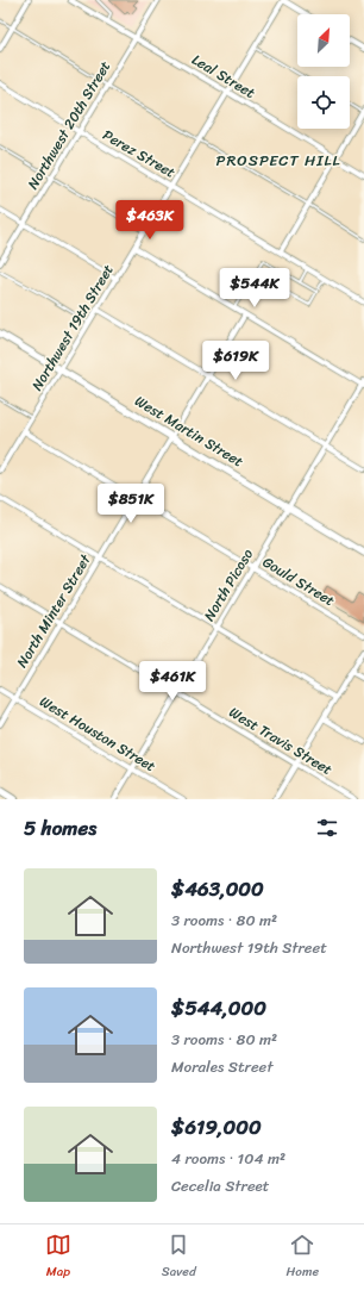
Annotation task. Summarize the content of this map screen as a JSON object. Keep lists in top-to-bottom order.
{
  "streets": {
    "main road": ["West Martin Street"],
    "street": [
      "Leal Street",
      "Northwest 20th Street",
      "Perez Street",
      "Northwest 19th Street",
      "Gould Street",
      "North Picoso",
      "North Minter Street",
      "West Houston Street",
      "West Travis Street"
    ]
  },
  "crossings": [
    ["Leal Street", "Northwest 20th Street"],
    ["Leal Street", "Northwest 19th Street"],
    ["Northwest 20th Street", "Perez Street"],
    ["Perez Street", "Northwest 19th Street"],
    ["Northwest 19th Street", "West Martin Street"],
    ["Northwest 19th Street", "Gould Street"],
    ["West Martin Street", "North Picoso"],
    ["West Martin Street", "North Minter Street"],
    ["Gould Street", "North Picoso"],
    ["Gould Street", "North Minter Street"],
    ["North Picoso", "West Houston Street"],
    ["North Picoso", "West Travis Street"],
    ["North Minter Street", "West Houston Street"],
    ["North Minter Street", "West Travis Street"]
  ],
  "districts": ["PROSPECT HILL"],
  "north": "top right",
  "page": {
    "price": [
      "$463K",
      "$544K",
      "$619K",
      "$851K",
      "$461K"
    ],
    "heading": "5 homes",
    "list": [
      {
        "name": "$463,000",
        "note": "3 rooms · 80 m² · Northwest 19th Street"
      },
      {
        "name": "$544,000",
        "note": "3 rooms · 80 m² · Morales Street"
      },
      {
        "name": "$619,000",
        "note": "4 rooms · 104 m² · Cecelia Street"
      }
    ],
    "tabs": ["Map", "Saved", "Home"]
  }
}
